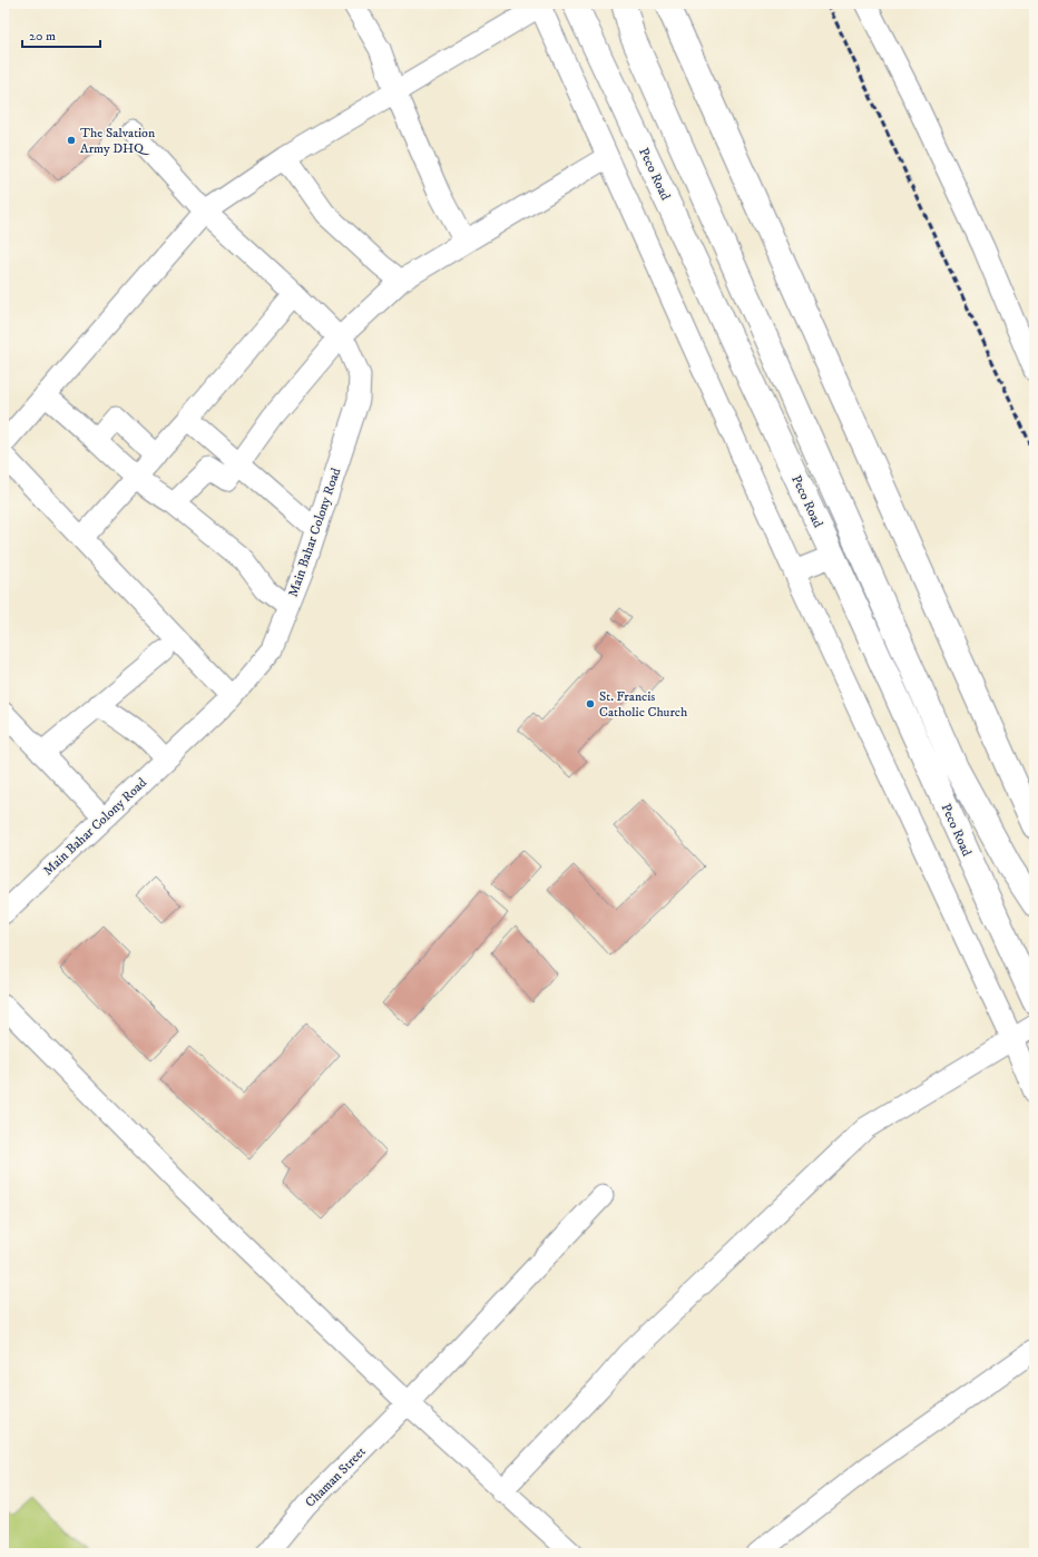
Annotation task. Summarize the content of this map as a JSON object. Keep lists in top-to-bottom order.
{
  "streets": {
    "main road": ["Peco Road"],
    "street": ["Main Bahar Colony Road", "Chaman Street"]
  },
  "places": ["The Salvation Army DHQ", "St. Francis Catholic Church"],
  "scale_bar": "20 m"
}
